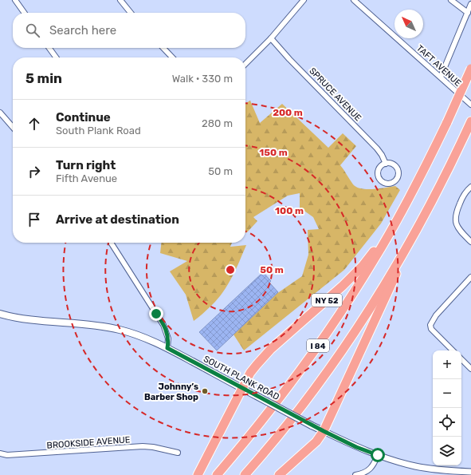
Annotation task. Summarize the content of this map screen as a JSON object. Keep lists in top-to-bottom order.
{
  "streets": {
    "highway": ["NY 52", "I 84"],
    "main road": ["SOUTH PLANK ROAD"],
    "street": ["TAFT AVENUE", "SPRUCE AVENUE", "BROOKSIDE AVENUE"]
  },
  "crossings": [
    ["NY 52", "I 84"],
    ["NY 52", "SOUTH PLANK ROAD"]
  ],
  "places": ["Johnny’s Barber Shop"],
  "north": "top left",
  "page": {
    "search": "Search here",
    "heading": ["5 min", "Walk · 330 m"],
    "list": [
      ["Continue", "South Plank Road", "280 m"],
      ["Turn right", "Fifth Avenue", "50 m"],
      "Arrive at destination"
    ],
    "map_buttons": ["+", "−"]
  },
  "rings": [
    "200 m",
    "150 m",
    "100 m",
    "50 m"
  ]
}
